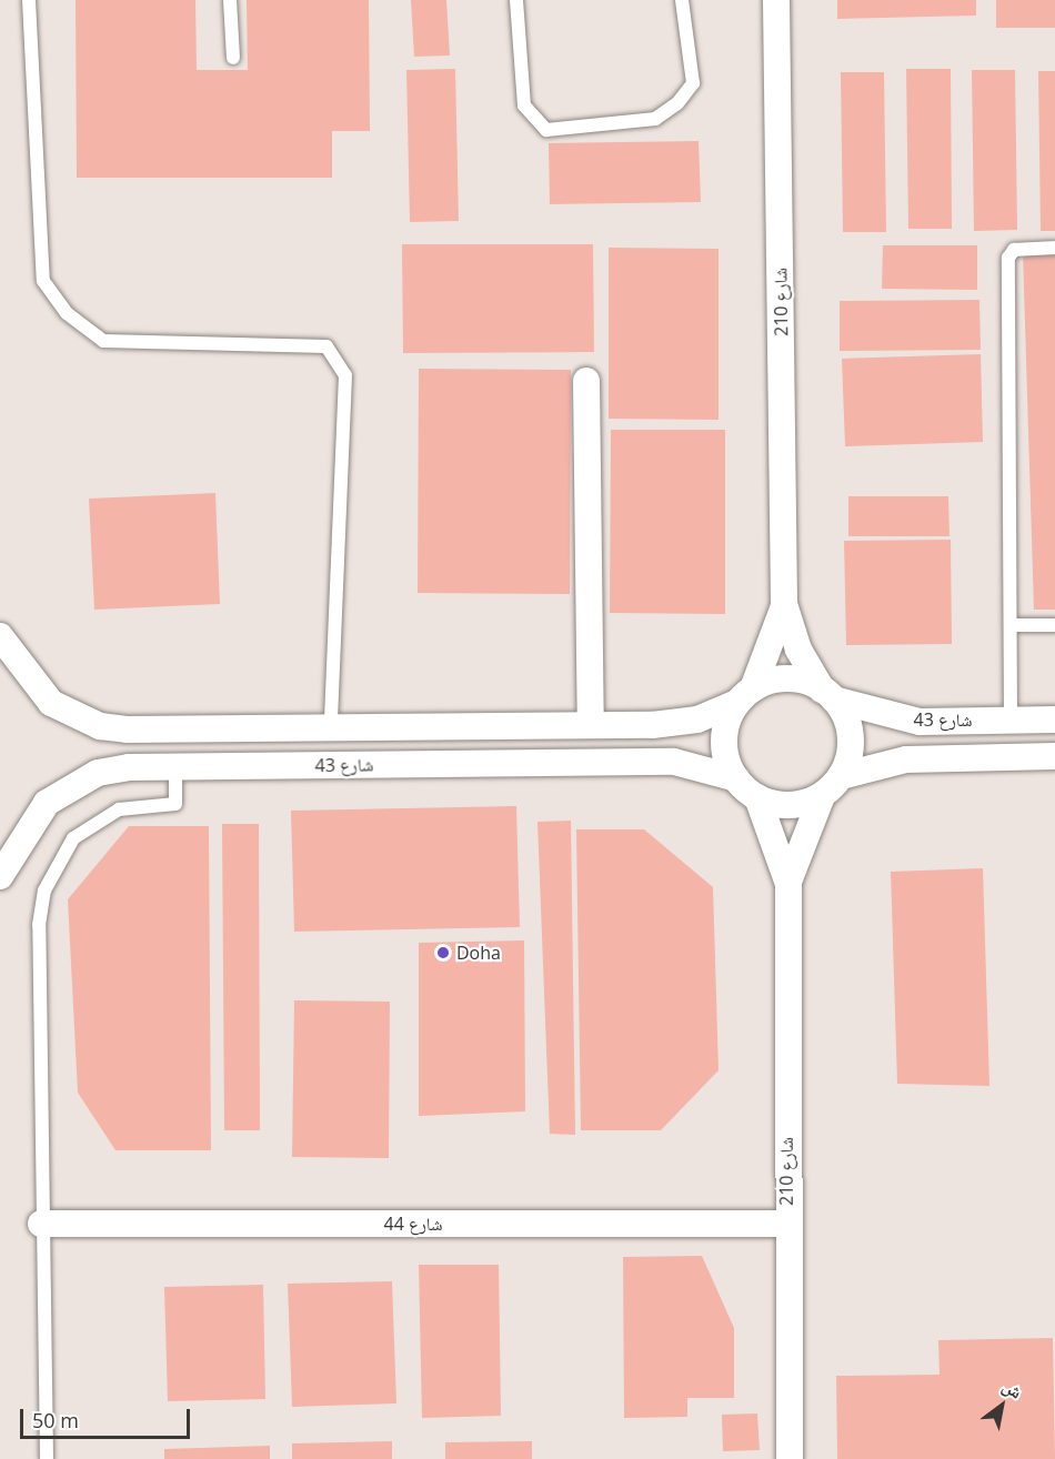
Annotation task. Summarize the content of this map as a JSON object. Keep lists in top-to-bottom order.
{
  "streets": {
    "street": ["شارع 210", "شارع 43", "شارع 44"]
  },
  "crossings": [
    ["شارع 210", "شارع 43"],
    ["شارع 210", "شارع 44"]
  ],
  "places": ["Doha"],
  "scale_bar": "50 m",
  "north": "top right"
}
